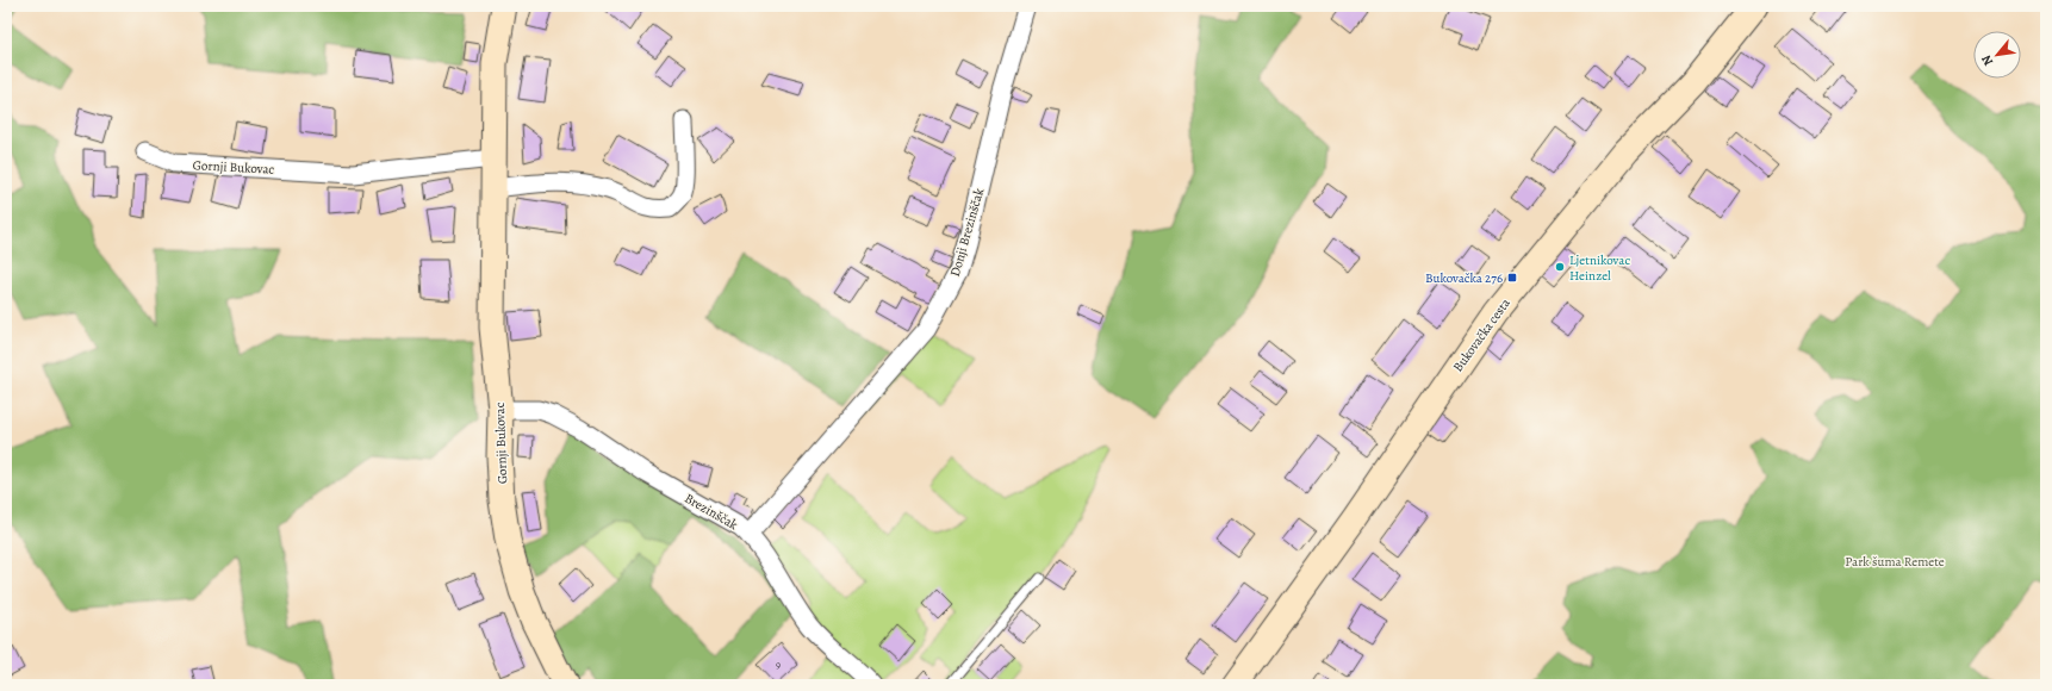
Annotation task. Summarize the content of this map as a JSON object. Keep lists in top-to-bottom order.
{
  "streets": {
    "main road": ["Gornji Bukovac", "Bukovačka cesta"],
    "street": ["Donji Brezinščak", "Brezinščak"]
  },
  "crossings": [
    ["Gornji Bukovac", "Brezinščak"],
    ["Donji Brezinščak", "Brezinščak"]
  ],
  "parks": ["Park šuma Remete"],
  "places": {
    "other": ["Ljetnikovac Heinzel"],
    "transit": ["Bukovačka 276"]
  },
  "house_numbers": ["9"],
  "north": "bottom left"
}
